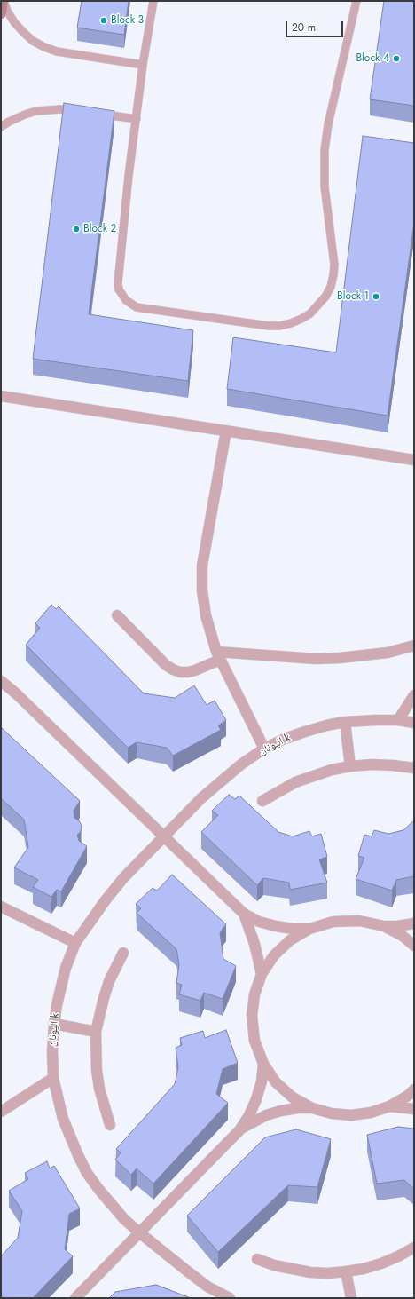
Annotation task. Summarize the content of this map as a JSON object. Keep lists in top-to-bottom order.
{
  "streets": {
    "street": ["اليونان k"]
  },
  "places": [
    "Block 3",
    "Block 4",
    "Block 2",
    "Block 1"
  ],
  "scale_bar": "20 m"
}
